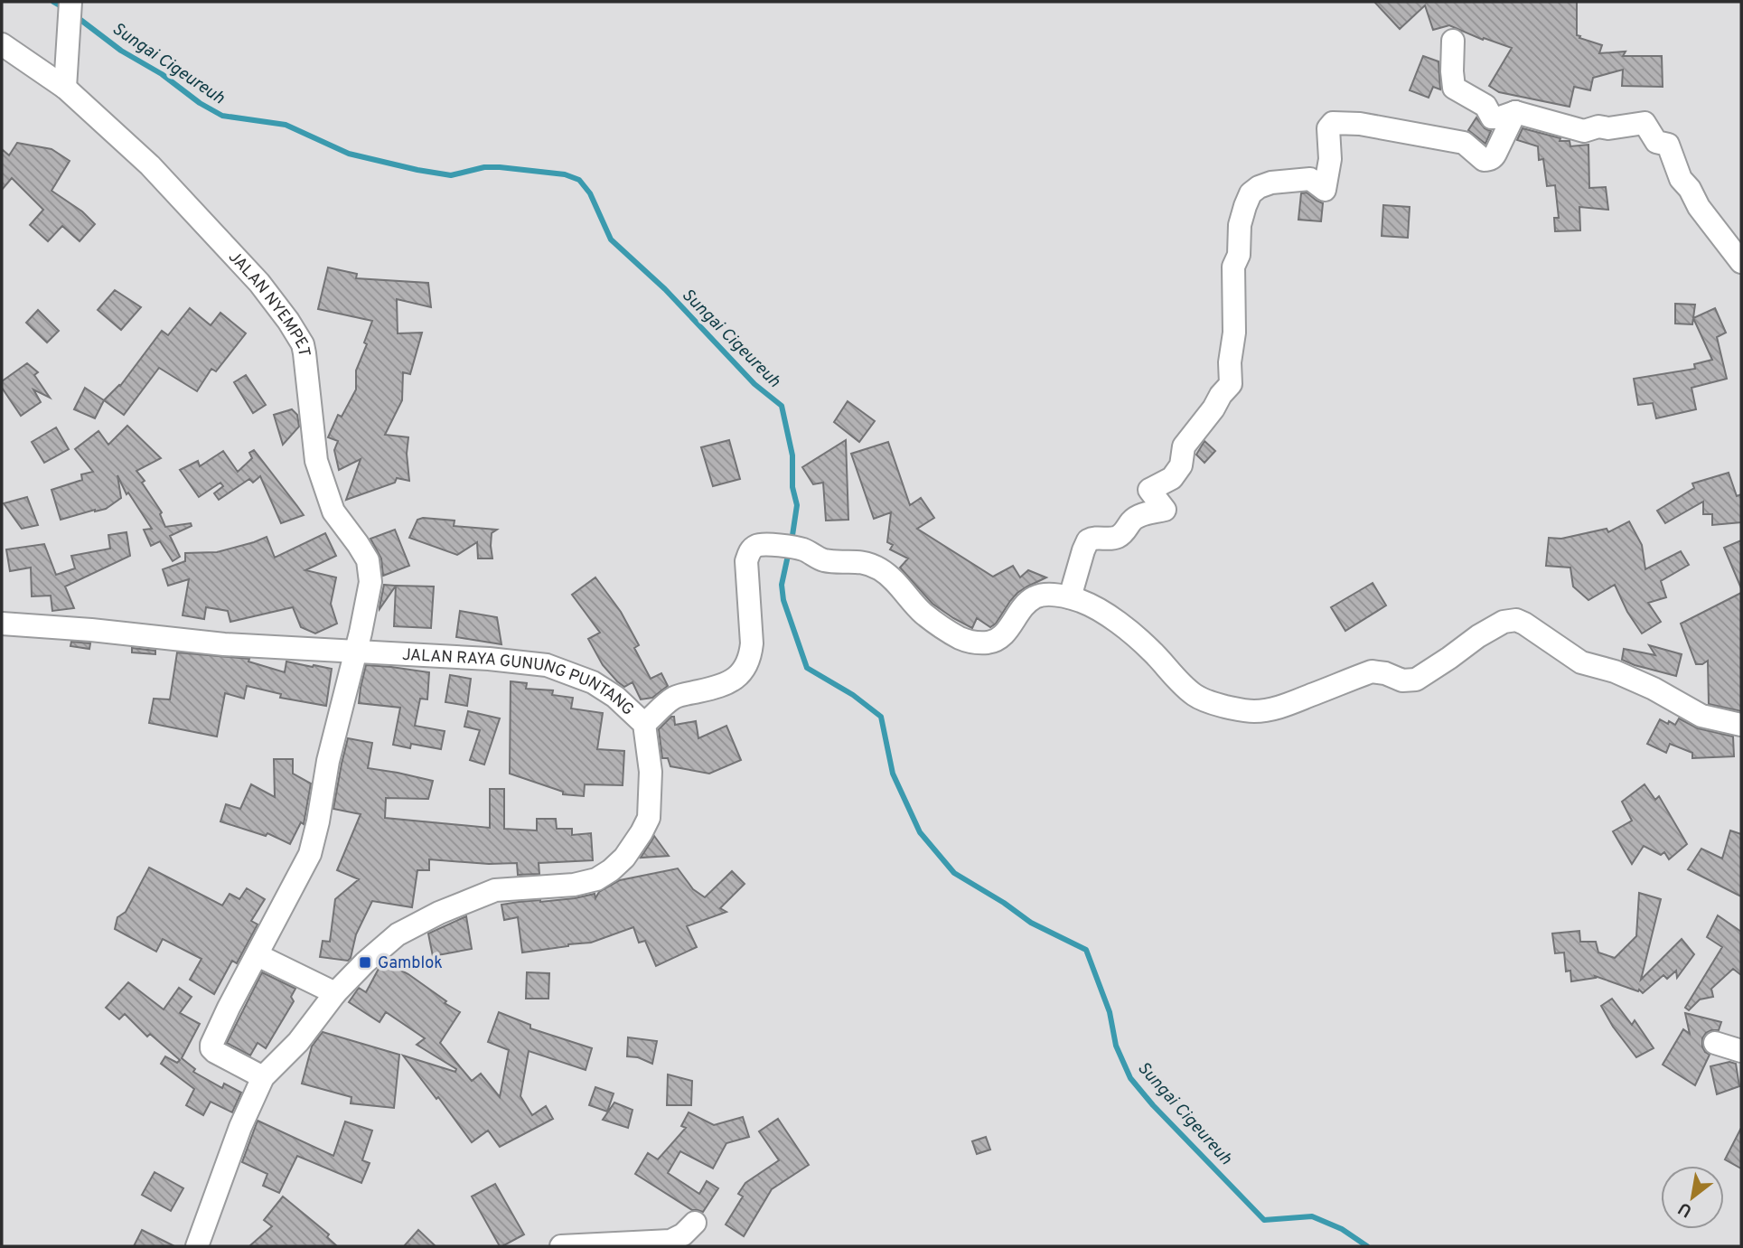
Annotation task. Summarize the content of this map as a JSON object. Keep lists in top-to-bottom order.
{
  "streets": {
    "street": ["JALAN NYEMPET", "JALAN RAYA GUNUNG PUNTANG"]
  },
  "crossings": [
    ["JALAN NYEMPET", "JALAN RAYA GUNUNG PUNTANG"]
  ],
  "water": ["Sungai Cigeureuh"],
  "places": {
    "transit": ["Gamblok"]
  },
  "north": "bottom left"
}
